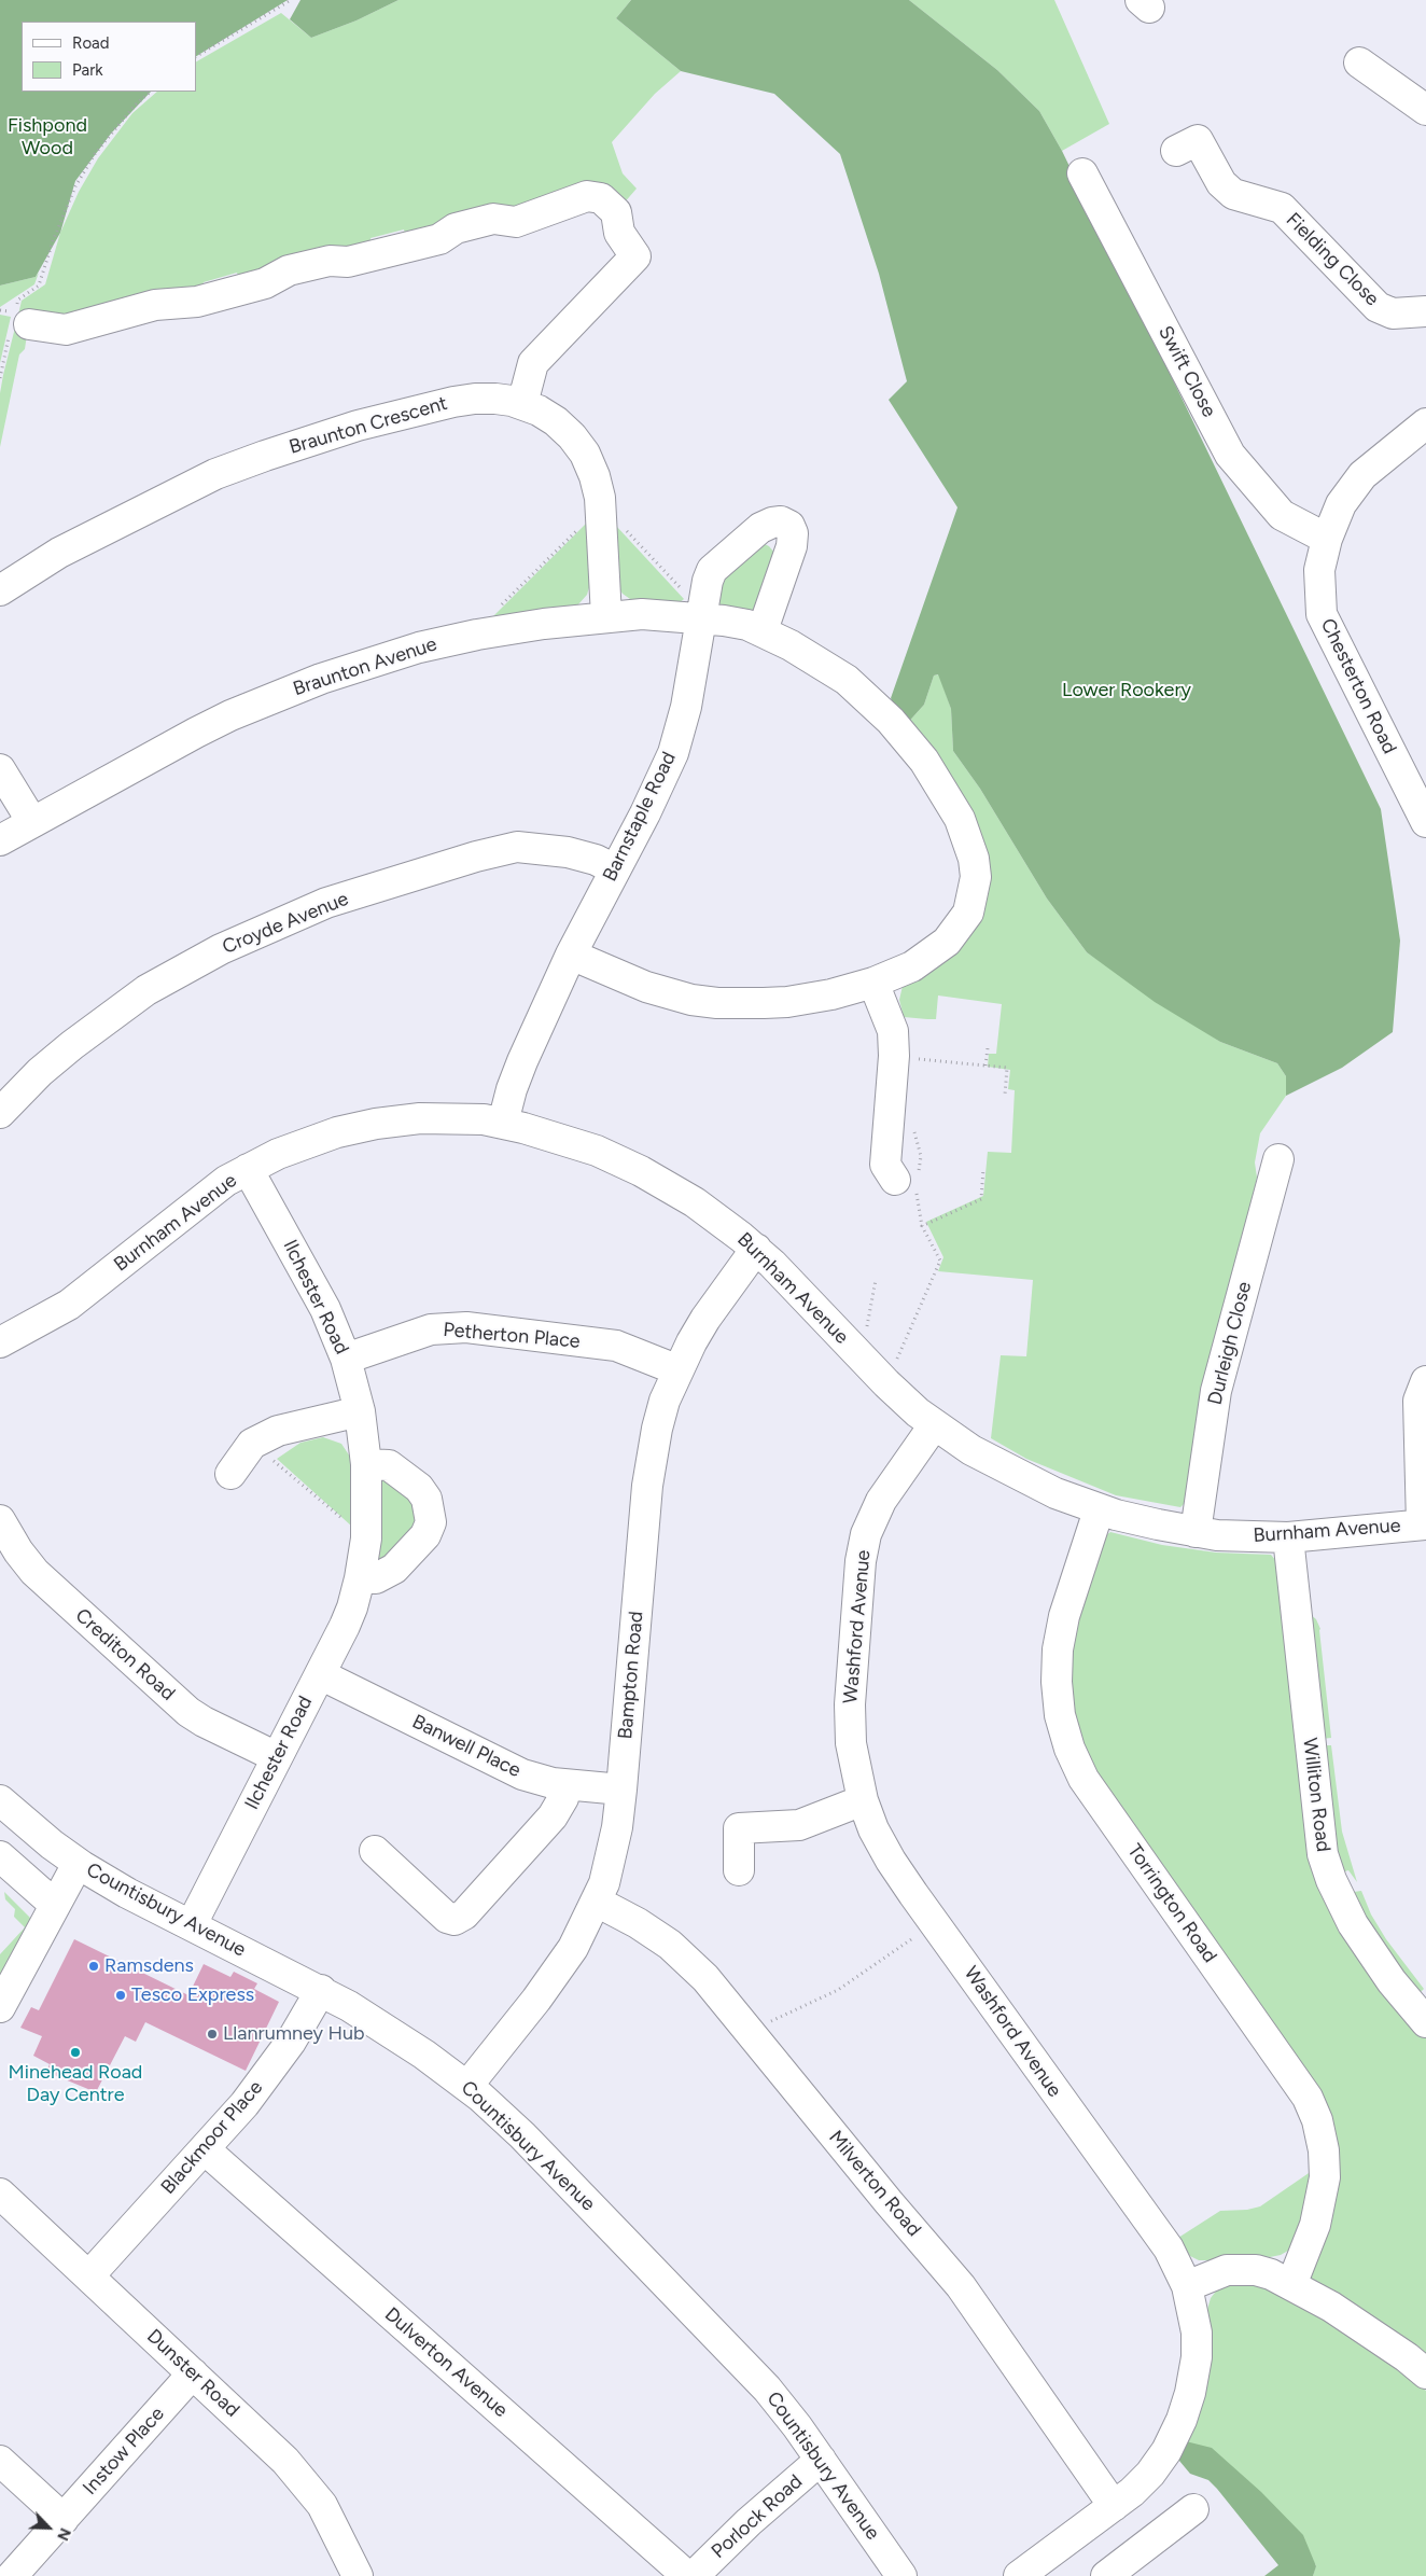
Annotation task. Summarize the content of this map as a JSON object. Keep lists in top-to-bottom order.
{
  "streets": {
    "street": [
      "Fielding Close",
      "Swift Close",
      "Braunton Crescent",
      "Braunton Avenue",
      "Chesterton Road",
      "Barnstaple Road",
      "Croyde Avenue",
      "Burnham Avenue",
      "Ilchester Road",
      "Petherton Place",
      "Durleigh Close",
      "Washford Avenue",
      "Crediton Road",
      "Bampton Road",
      "Banwell Place",
      "Williton Road",
      "Torrington Road",
      "Countisbury Avenue",
      "Blackmoor Place",
      "Milverton Road",
      "Dulverton Avenue",
      "Dunster Road",
      "Instow Place",
      "Porlock Road"
    ]
  },
  "crossings": [
    ["Swift Close", "Chesterton Road"],
    ["Braunton Crescent", "Braunton Avenue"],
    ["Braunton Avenue", "Barnstaple Road"],
    ["Barnstaple Road", "Croyde Avenue"],
    ["Barnstaple Road", "Burnham Avenue"],
    ["Burnham Avenue", "Ilchester Road"],
    ["Burnham Avenue", "Durleigh Close"],
    ["Burnham Avenue", "Washford Avenue"],
    ["Burnham Avenue", "Bampton Road"],
    ["Burnham Avenue", "Williton Road"],
    ["Burnham Avenue", "Torrington Road"],
    ["Ilchester Road", "Petherton Place"],
    ["Ilchester Road", "Crediton Road"],
    ["Ilchester Road", "Banwell Place"],
    ["Ilchester Road", "Countisbury Avenue"],
    ["Petherton Place", "Bampton Road"],
    ["Washford Avenue", "Milverton Road"],
    ["Bampton Road", "Banwell Place"],
    ["Bampton Road", "Countisbury Avenue"],
    ["Bampton Road", "Milverton Road"],
    ["Countisbury Avenue", "Blackmoor Place"],
    ["Countisbury Avenue", "Porlock Road"],
    ["Blackmoor Place", "Dulverton Avenue"],
    ["Blackmoor Place", "Dunster Road"],
    ["Dunster Road", "Instow Place"]
  ],
  "parks": ["Fishpond Wood", "Lower Rookery"],
  "places": [
    "Ramsdens",
    "Tesco Express",
    "Llanrumney Hub",
    "Minehead Road Day Centre"
  ],
  "legend": ["Road", "Park"],
  "north": "bottom right"
}
